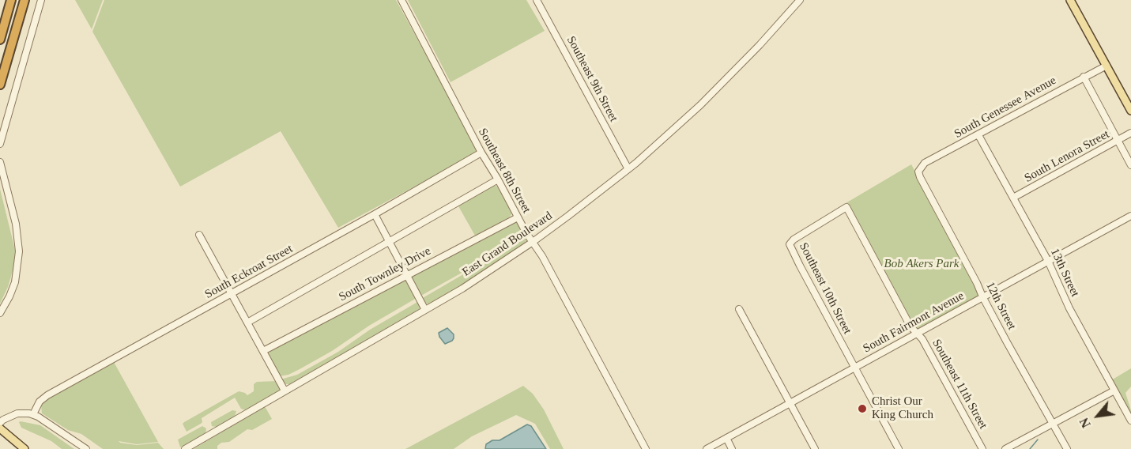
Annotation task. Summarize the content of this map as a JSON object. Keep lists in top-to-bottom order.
{
  "streets": {
    "street": [
      "Southeast 9th Street",
      "South Genessee Avenue",
      "South Lenora Street",
      "Southeast 8th Street",
      "East Grand Boulevard",
      "South Eckroat Street",
      "13th Street",
      "South Townley Drive",
      "Southeast 10th Street",
      "12th Street",
      "South Fairmont Avenue",
      "Southeast 11th Street"
    ]
  },
  "crossings": [
    ["Southeast 9th Street", "East Grand Boulevard"],
    ["South Genessee Avenue", "13th Street"],
    ["South Genessee Avenue", "12th Street"],
    ["South Lenora Street", "13th Street"],
    ["Southeast 8th Street", "East Grand Boulevard"],
    ["Southeast 8th Street", "South Eckroat Street"],
    ["Southeast 8th Street", "South Townley Drive"],
    ["13th Street", "South Fairmont Avenue"],
    ["Southeast 10th Street", "South Fairmont Avenue"],
    ["Southeast 10th Street", "Southeast 11th Street"],
    ["12th Street", "South Fairmont Avenue"],
    ["South Fairmont Avenue", "Southeast 11th Street"]
  ],
  "parks": ["Bob Akers Park"],
  "places": ["Christ Our King Church"],
  "north": "bottom left"
}
